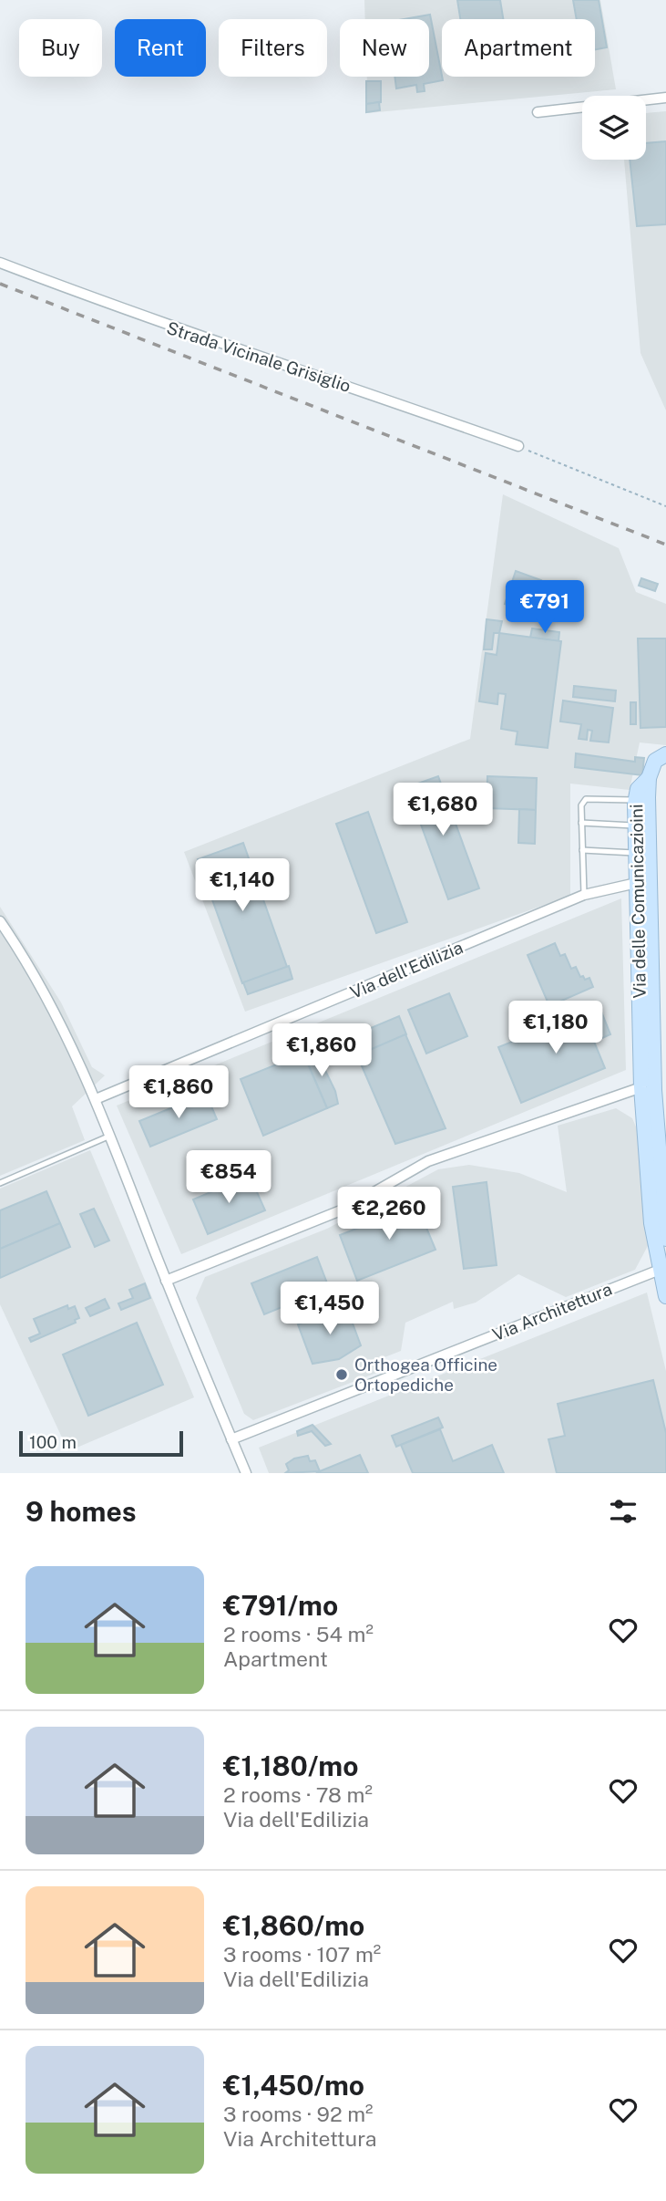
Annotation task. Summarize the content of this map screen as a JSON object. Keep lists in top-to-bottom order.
{
  "streets": {
    "street": [
      "Strada Vicinale Grisiglio",
      "Via delle Comunicazioini",
      "Via dell'Edilizia",
      "Via Architettura"
    ]
  },
  "crossings": [
    ["Via delle Comunicazioini", "Via dell'Edilizia"],
    ["Via delle Comunicazioini", "Via Architettura"]
  ],
  "places": ["Orthogea Officine Ortopediche"],
  "scale_bar": "100 m",
  "page": {
    "chip": [
      "Buy",
      "Rent",
      "Filters",
      "New",
      "Apartment"
    ],
    "price": [
      "€791",
      "€1,680",
      "€1,140",
      "€1,180",
      "€1,860",
      "€1,860",
      "€854",
      "€2,260",
      "€1,450"
    ],
    "scale": "100 m",
    "heading": "9 homes",
    "list": [
      {
        "name": "€791/mo",
        "note": "2 rooms · 54 m² · Apartment"
      },
      {
        "name": "€1,180/mo",
        "note": "2 rooms · 78 m² · Via dell'Edilizia"
      },
      {
        "name": "€1,860/mo",
        "note": "3 rooms · 107 m² · Via dell'Edilizia"
      },
      {
        "name": "€1,450/mo",
        "note": "3 rooms · 92 m² · Via Architettura"
      }
    ]
  }
}
